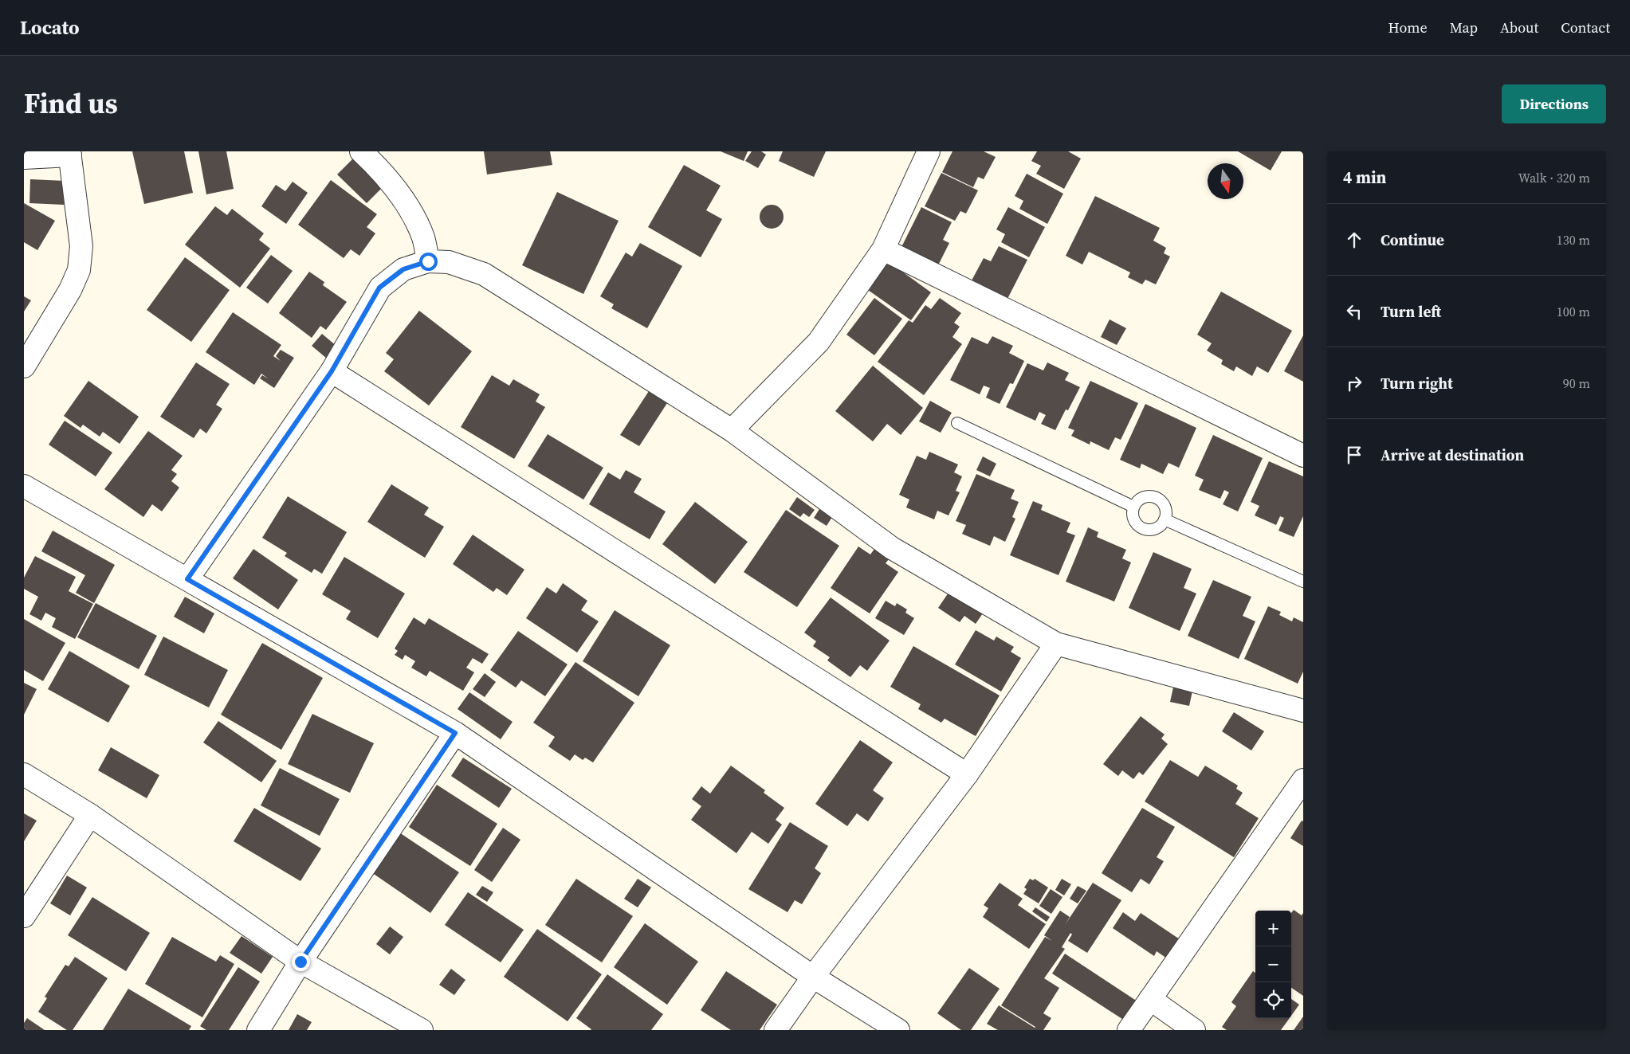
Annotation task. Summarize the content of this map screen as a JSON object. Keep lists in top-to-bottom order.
{
  "north": "bottom",
  "page": {
    "header": "Locato",
    "nav": [
      "Home",
      "Map",
      "About",
      "Contact"
    ],
    "title": "Find us",
    "buttons": "Directions",
    "heading": ["4 min", "Walk · 320 m"],
    "list": [
      ["Continue", "130 m"],
      ["Turn left", "100 m"],
      ["Turn right", "90 m"],
      "Arrive at destination"
    ],
    "map_buttons": ["+", "−"]
  }
}
